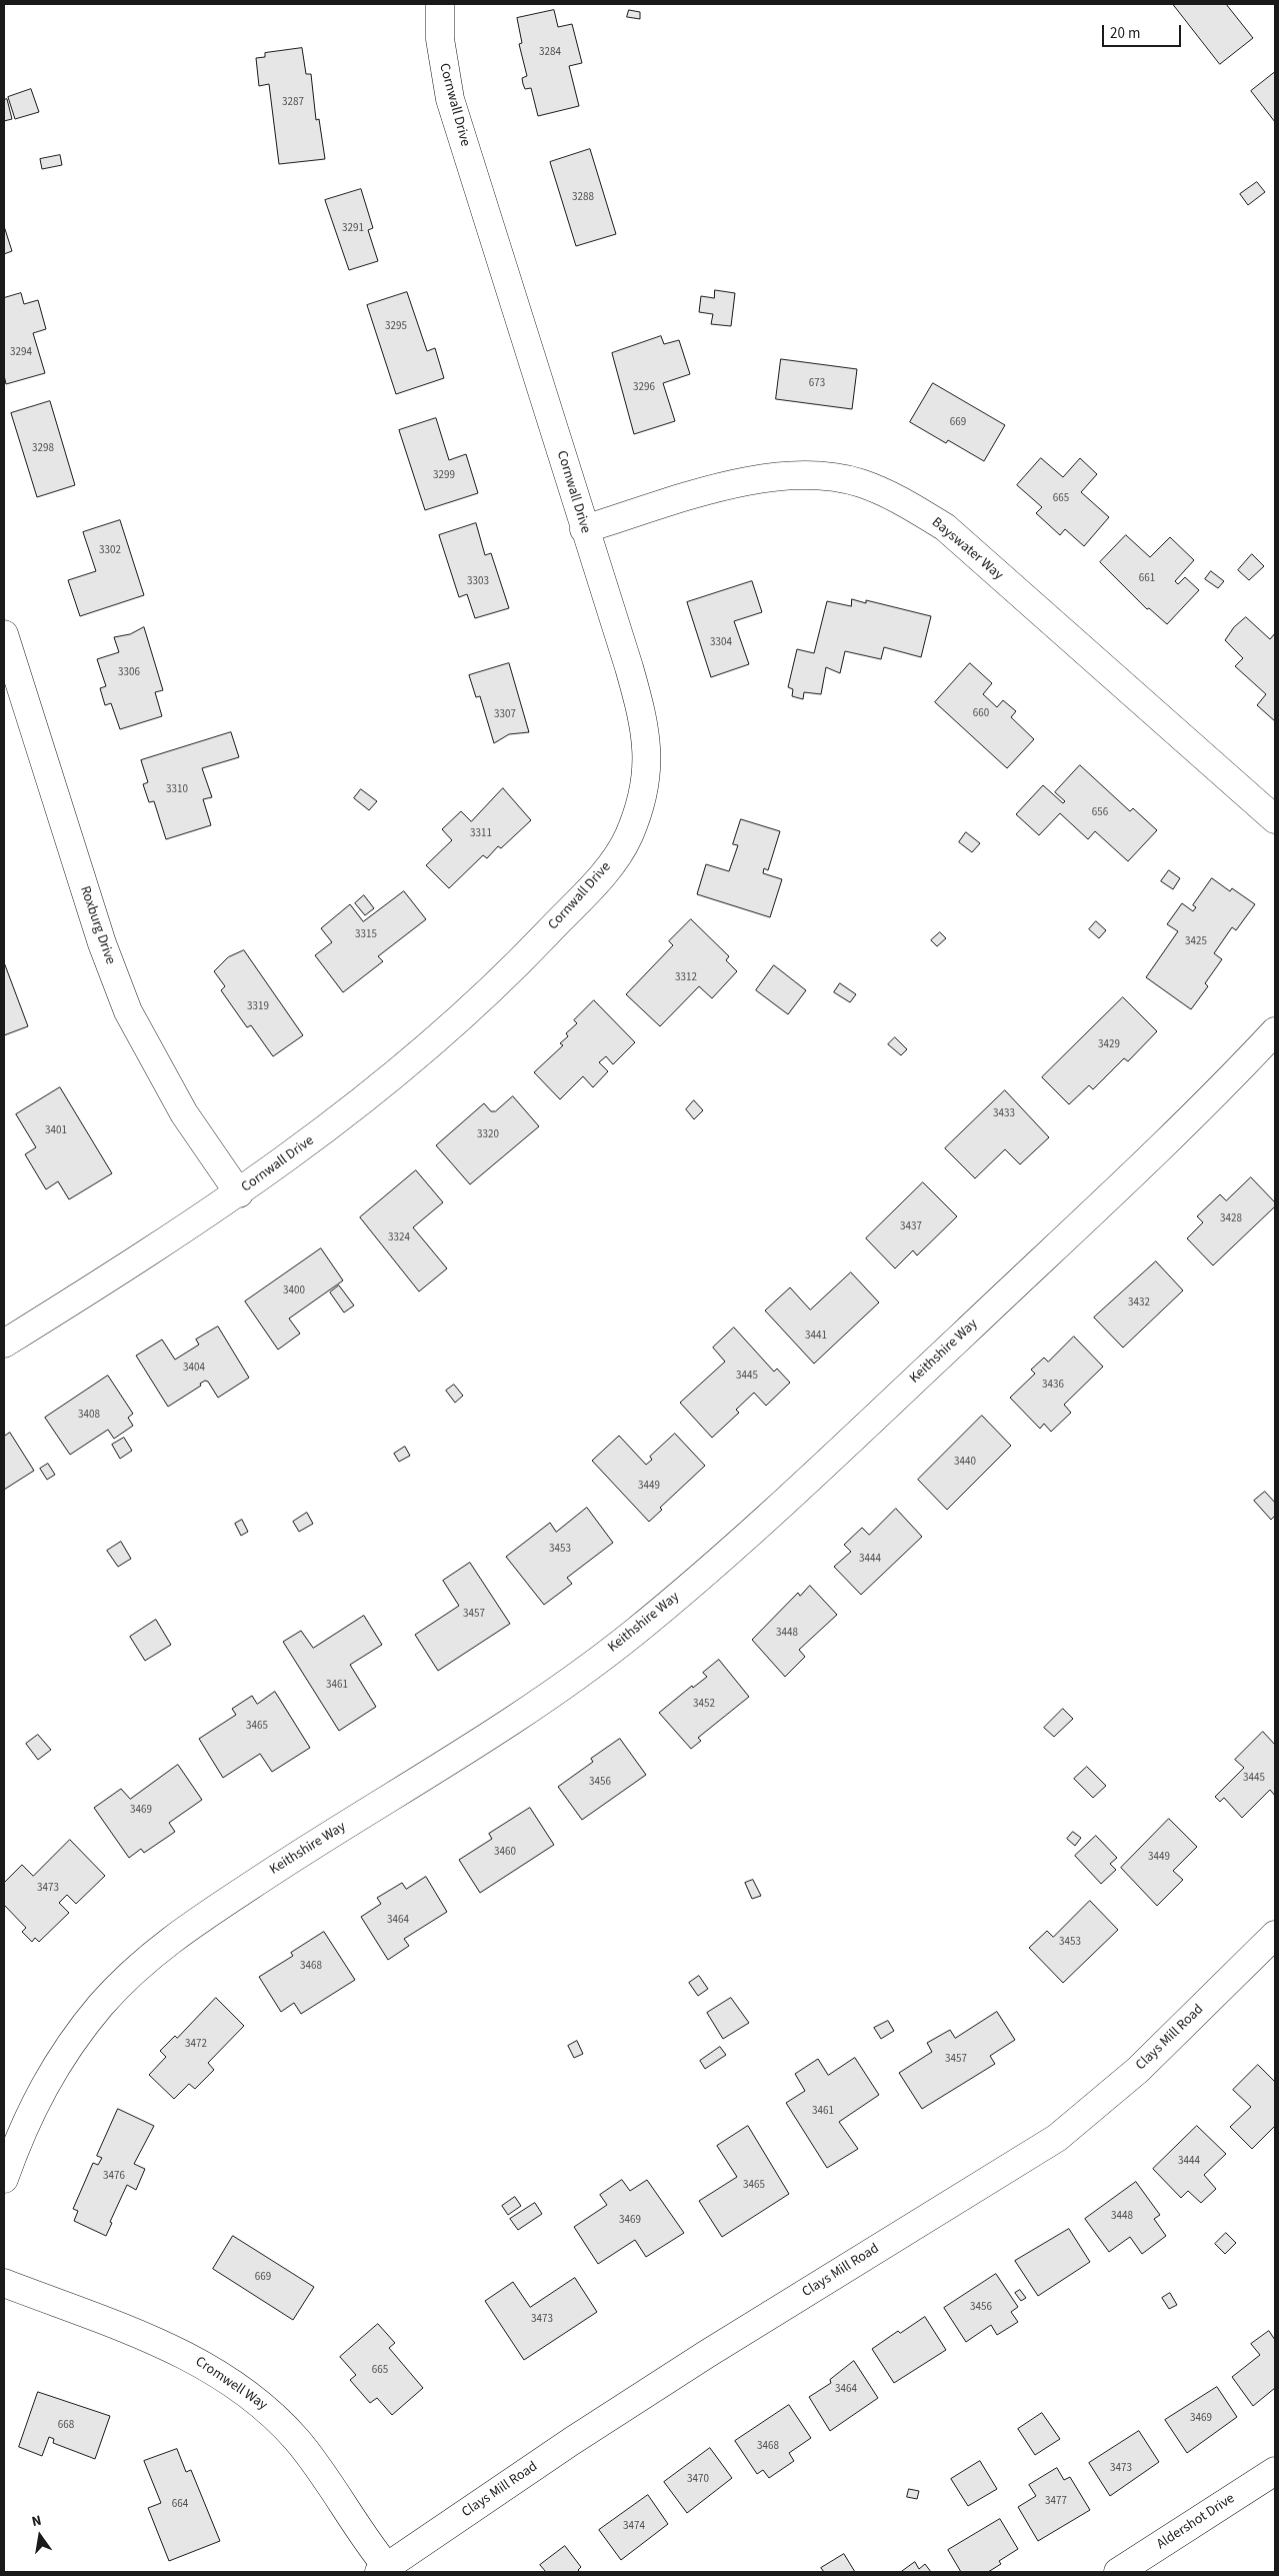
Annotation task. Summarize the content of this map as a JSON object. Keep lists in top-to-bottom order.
{
  "streets": {
    "street": [
      "Cornwall Drive",
      "Bayswater Way",
      "Roxburg Drive",
      "Keithshire Way",
      "Clays Mill Road",
      "Cromwell Way",
      "Aldershot Drive"
    ]
  },
  "crossings": [
    ["Cornwall Drive", "Bayswater Way"],
    ["Cornwall Drive", "Roxburg Drive"],
    ["Clays Mill Road", "Cromwell Way"]
  ],
  "house_numbers": [
    "3284",
    "3287",
    "3288",
    "3291",
    "3295",
    "3294",
    "673",
    "3296",
    "669",
    "3298",
    "3299",
    "665",
    "3302",
    "661",
    "3303",
    "3304",
    "3306",
    "660",
    "3307",
    "3310",
    "656",
    "3311",
    "3315",
    "3425",
    "3312",
    "3319",
    "3429",
    "3433",
    "3401",
    "3320",
    "3428",
    "3437",
    "3324",
    "3400",
    "3432",
    "3441",
    "3404",
    "3445",
    "3436",
    "3408",
    "3440",
    "3449",
    "3453",
    "3444",
    "3457",
    "3448",
    "3461",
    "3452",
    "3465",
    "3445",
    "3456",
    "3469",
    "3460",
    "3449",
    "3473",
    "3464",
    "3453",
    "3468",
    "3472",
    "3457",
    "3461",
    "3444",
    "3476",
    "3465",
    "3448",
    "3469",
    "669",
    "3456",
    "3473",
    "665",
    "3464",
    "3469",
    "668",
    "3468",
    "3473",
    "3470",
    "3477",
    "664",
    "3474"
  ],
  "scale_bar": "20 m",
  "north": "top"
}
